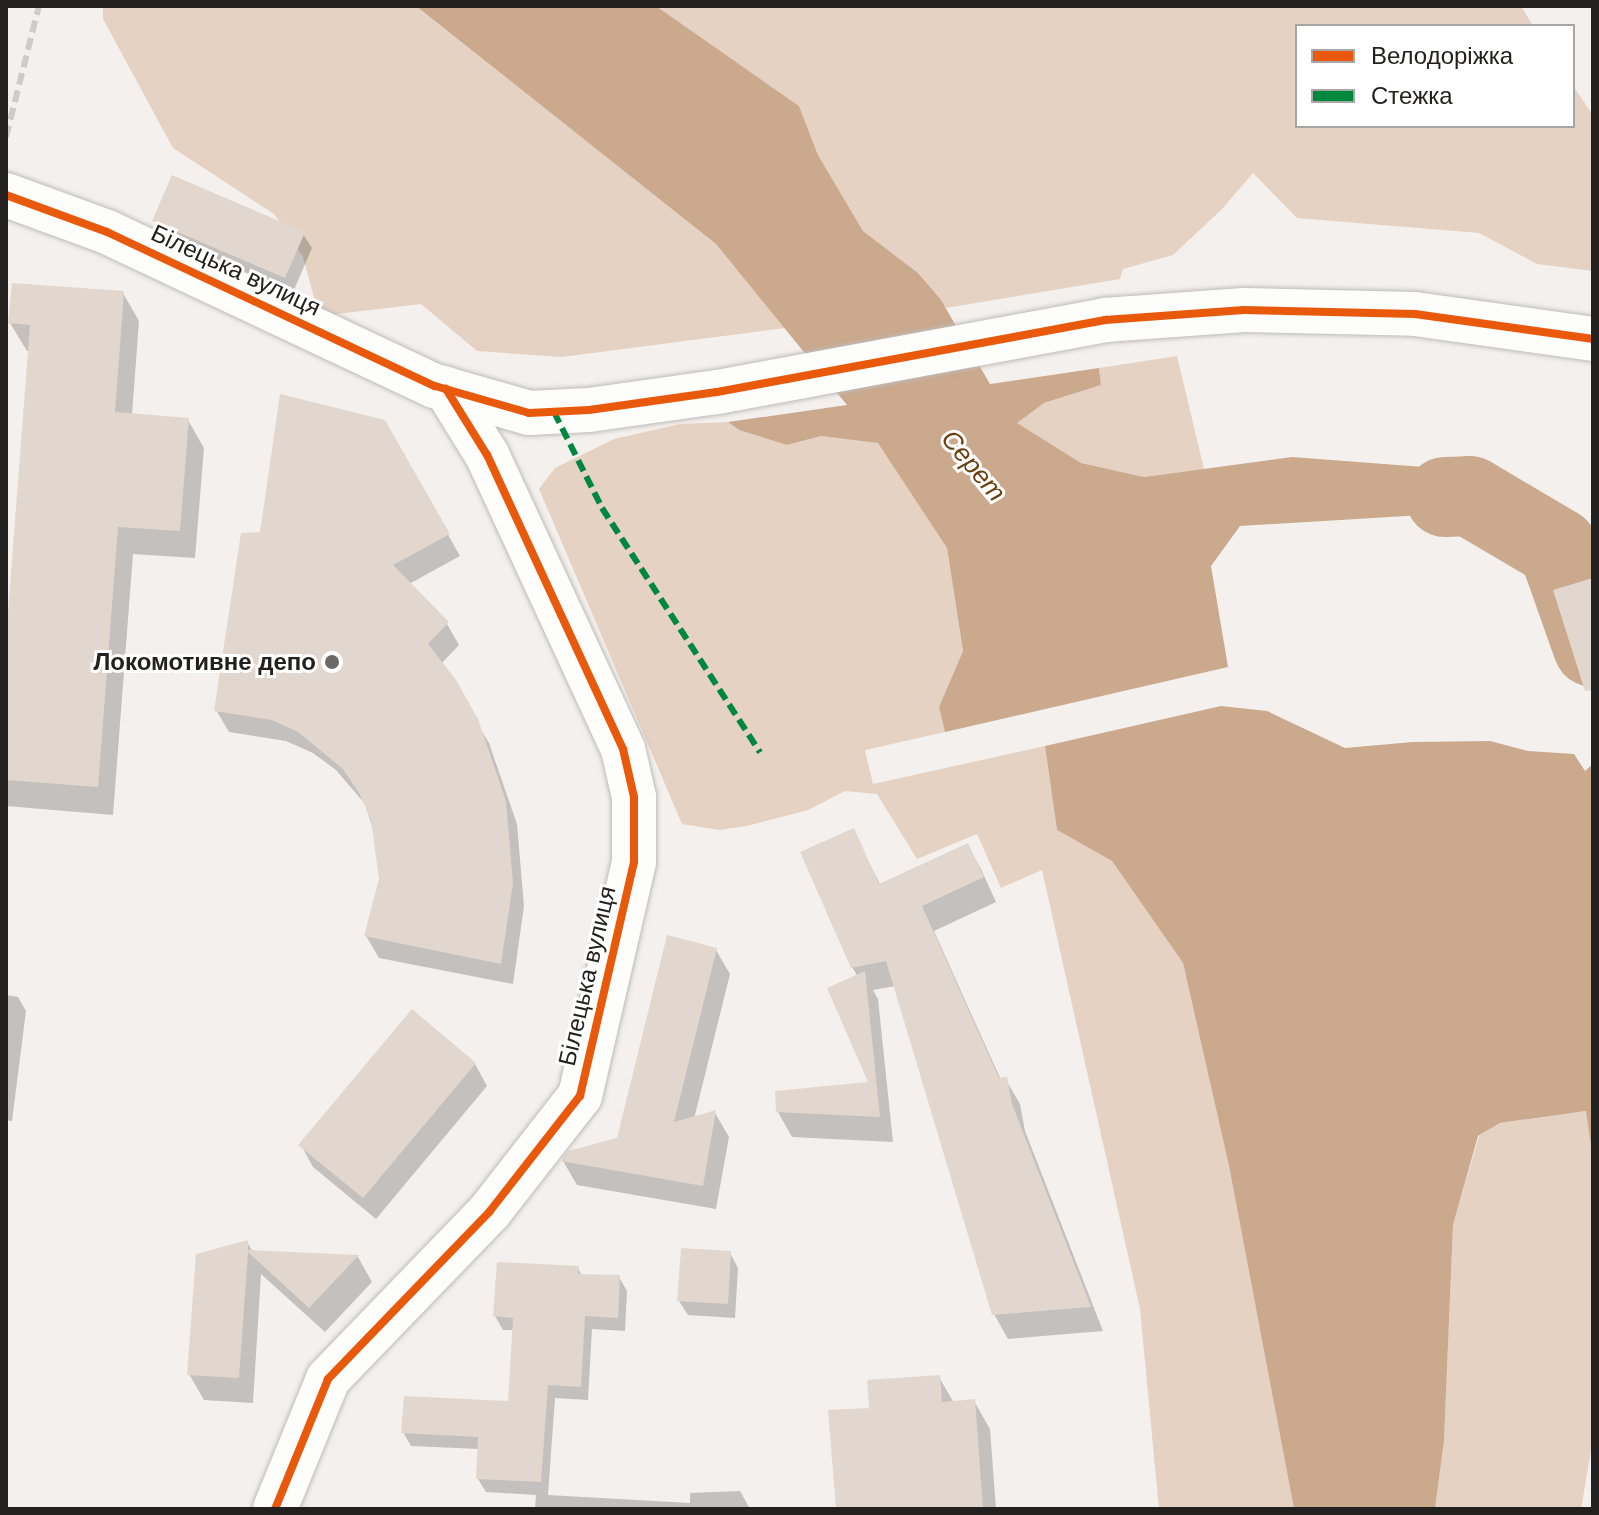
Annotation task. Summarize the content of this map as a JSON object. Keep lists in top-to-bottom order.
{
  "streets": {
    "street": ["Білецька вулиця"]
  },
  "water": ["Серет"],
  "places": ["Локомотивне депо"],
  "legend": ["Велодоріжка", "Стежка"]
}
